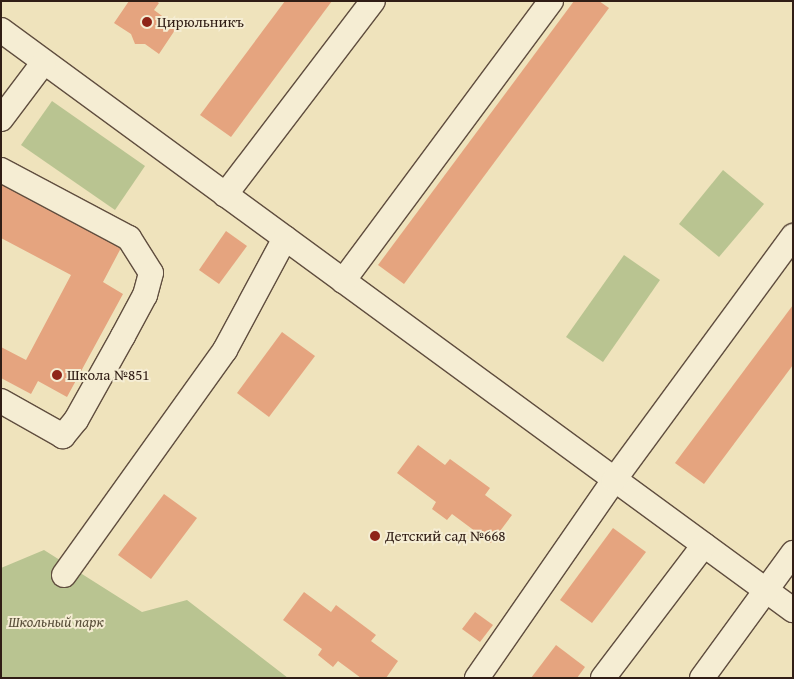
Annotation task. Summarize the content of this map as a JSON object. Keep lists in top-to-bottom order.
{
  "parks": ["Школьный парк"],
  "places": ["Цирюльникъ", "Школа №851", "Детский сад №668"]
}
